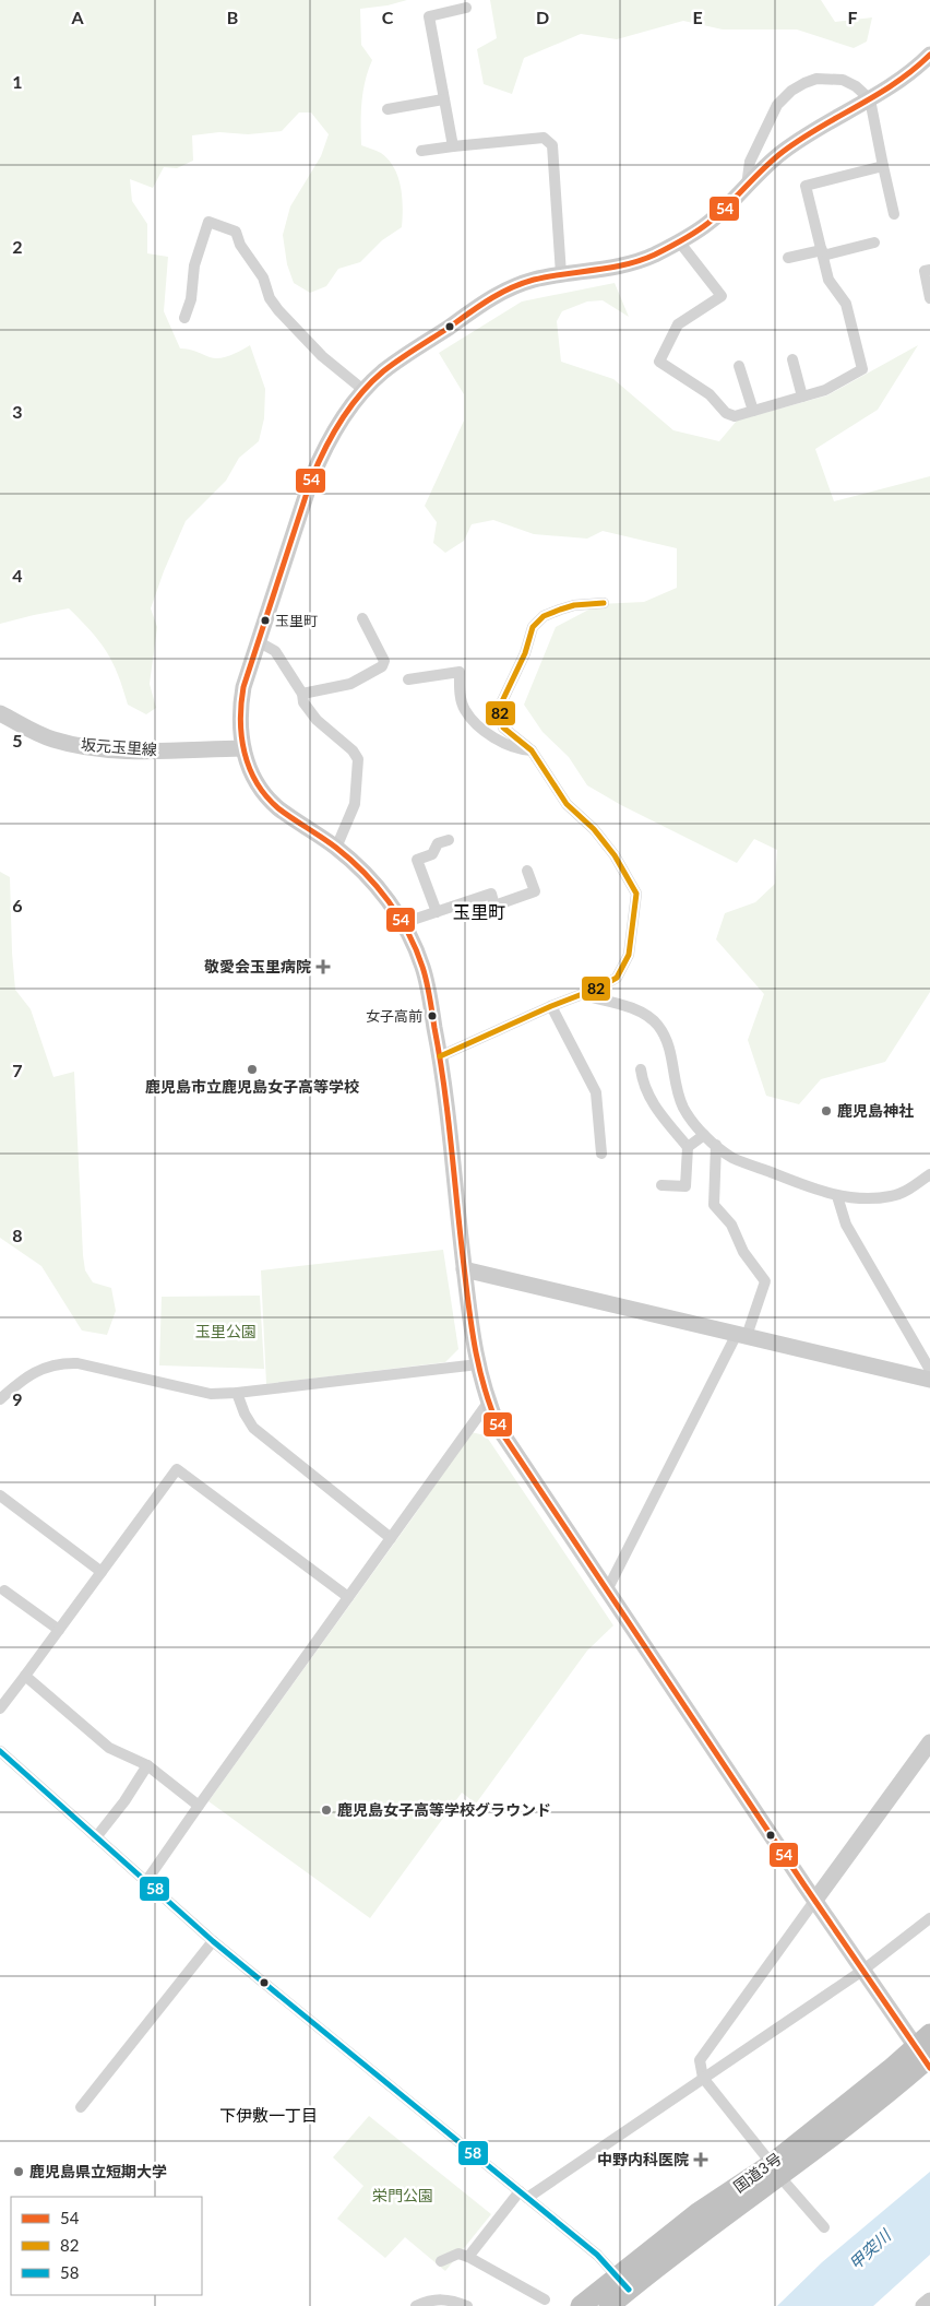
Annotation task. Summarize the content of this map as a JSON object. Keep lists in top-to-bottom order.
{
  "streets": {
    "highway": ["国道3号"],
    "street": ["坂元玉里線"]
  },
  "districts": ["玉里町", "下伊敷一丁目"],
  "water": ["甲突川"],
  "parks": ["玉里公園", "栄門公園"],
  "places": {
    "other": [
      "玉里町",
      "女子高前",
      "鹿児島市立鹿児島女子高等学校",
      "鹿児島神社",
      "鹿児島女子高等学校グラウンド",
      "鹿児島県立短期大学"
    ],
    "health": ["敬愛会玉里病院", "中野内科医院"]
  },
  "lines": ["transit line 54", "transit line 82", "transit line 58"],
  "legend": ["54", "82", "58"],
  "grid": {
    "columns": [
      "A",
      "B",
      "C",
      "D",
      "E",
      "F"
    ],
    "rows": [
      "1",
      "2",
      "3",
      "4",
      "5",
      "6",
      "7",
      "8",
      "9"
    ]
  }
}
